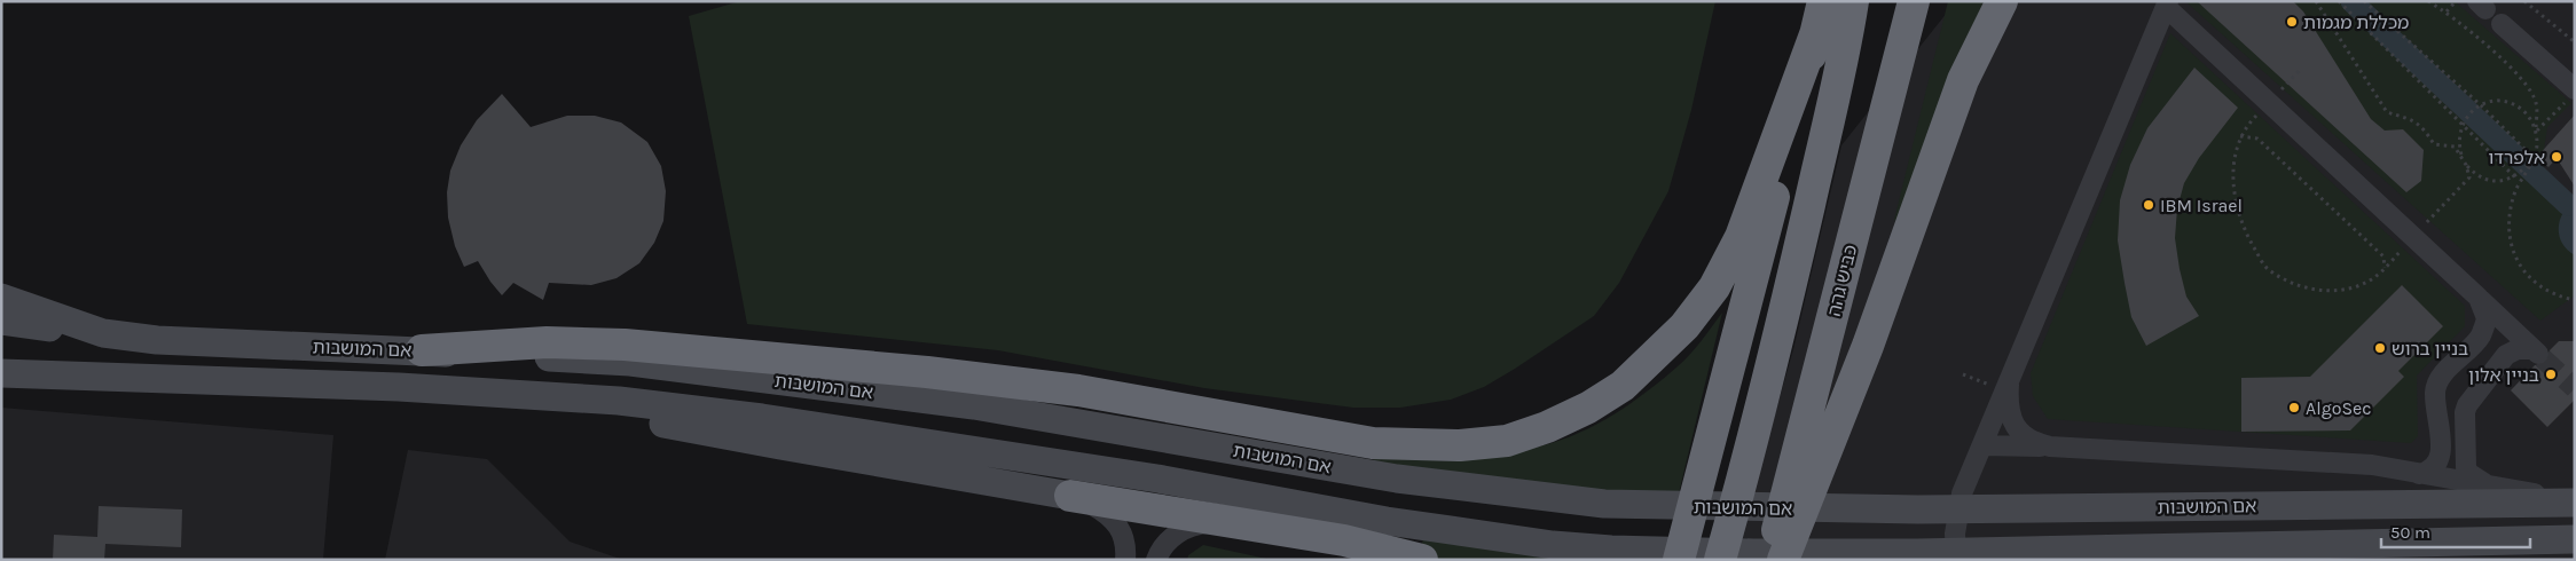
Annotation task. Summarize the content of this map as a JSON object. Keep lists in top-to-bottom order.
{
  "streets": {
    "highway": ["כביש גהה"],
    "main road": ["אם המושבות"]
  },
  "places": [
    "מכללת מגמות",
    "אלפרדו",
    "IBM Israel",
    "בניין ברוש",
    "בניין אלון",
    "AlgoSec"
  ],
  "scale_bar": "50 m"
}
